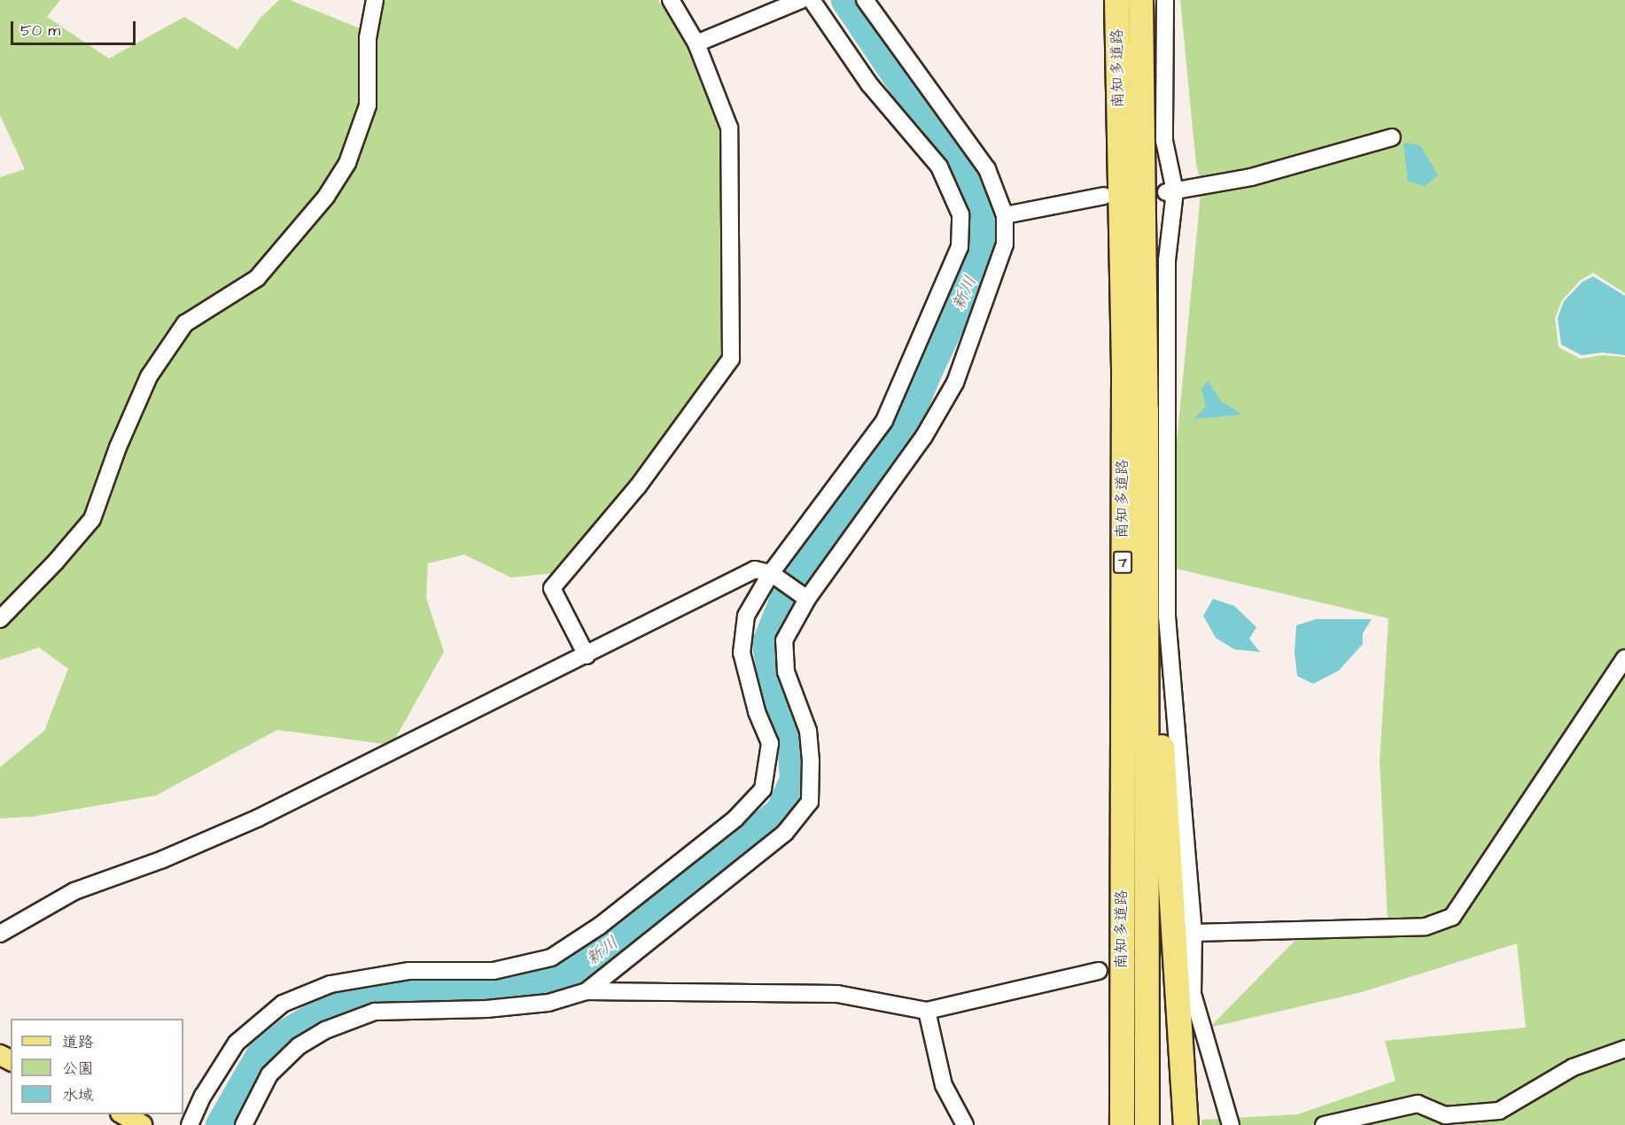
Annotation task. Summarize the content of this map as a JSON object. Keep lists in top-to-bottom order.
{
  "streets": {
    "highway": ["南知多道路", "7"]
  },
  "water": ["新川"],
  "legend": ["道路", "公園", "水域"],
  "scale_bar": "50 m"
}
